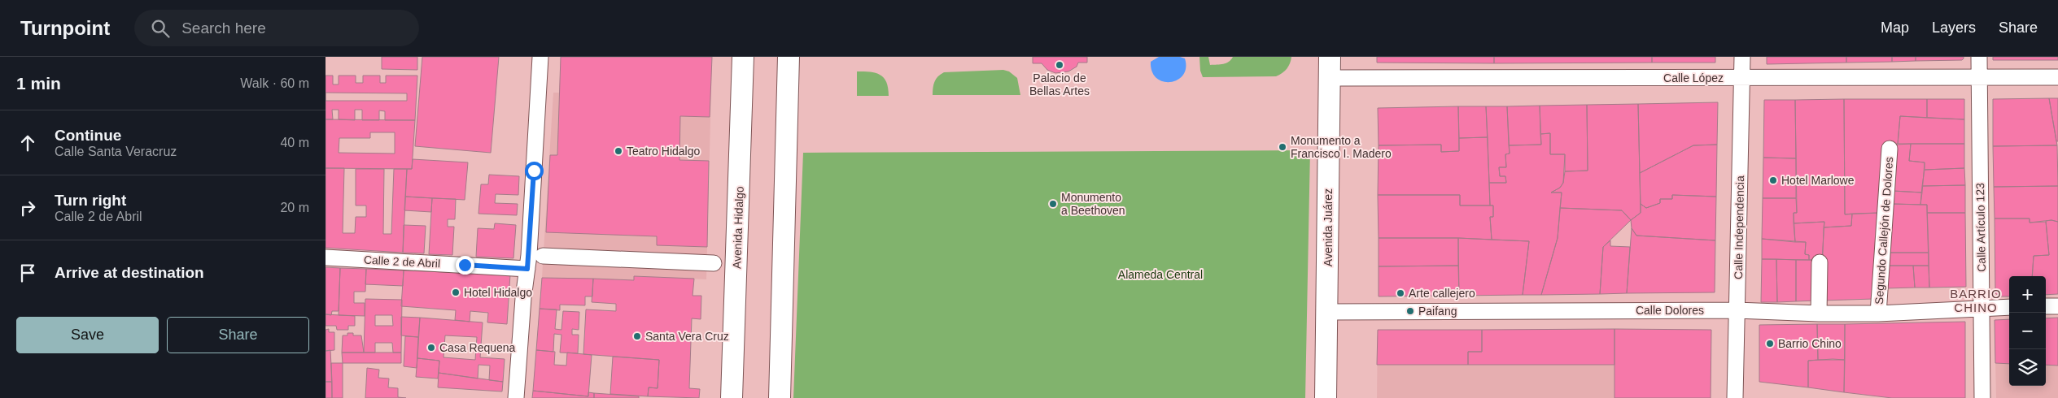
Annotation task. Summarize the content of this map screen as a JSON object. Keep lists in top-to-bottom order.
{
  "streets": {
    "main road": ["Avenida Hidalgo", "Avenida Juárez"],
    "street": [
      "Calle López",
      "Calle Independencia",
      "Calle Artículo 123",
      "Segundo Callejón de Dolores",
      "Calle 2 de Abril",
      "Calle Dolores"
    ]
  },
  "crossings": [
    ["Calle López", "Avenida Juárez"],
    ["Calle López", "Calle Independencia"],
    ["Calle López", "Calle Artículo 123"],
    ["Avenida Juárez", "Calle Dolores"],
    ["Calle Independencia", "Calle Dolores"],
    ["Calle Artículo 123", "Calle Dolores"],
    ["Segundo Callejón de Dolores", "Calle Dolores"]
  ],
  "districts": ["BARRIO CHINO"],
  "parks": ["Alameda Central"],
  "places": [
    "Palacio de Bellas Artes",
    "Monumento a Francisco I. Madero",
    "Teatro Hidalgo",
    "Hotel Marlowe",
    "Monumento a Beethoven",
    "Hotel Hidalgo",
    "Arte callejero",
    "Paifang",
    "Santa Vera Cruz",
    "Barrio Chino",
    "Casa Requena"
  ],
  "page": {
    "header": "Turnpoint",
    "search": "Search here",
    "nav": ["Map", "Layers", "Share"],
    "heading": ["1 min", "Walk · 60 m"],
    "list": [
      ["Continue", "Calle Santa Veracruz", "40 m"],
      ["Turn right", "Calle 2 de Abril", "20 m"],
      "Arrive at destination"
    ],
    "map_buttons": ["+", "−"],
    "buttons": ["Save", "Share"]
  }
}
